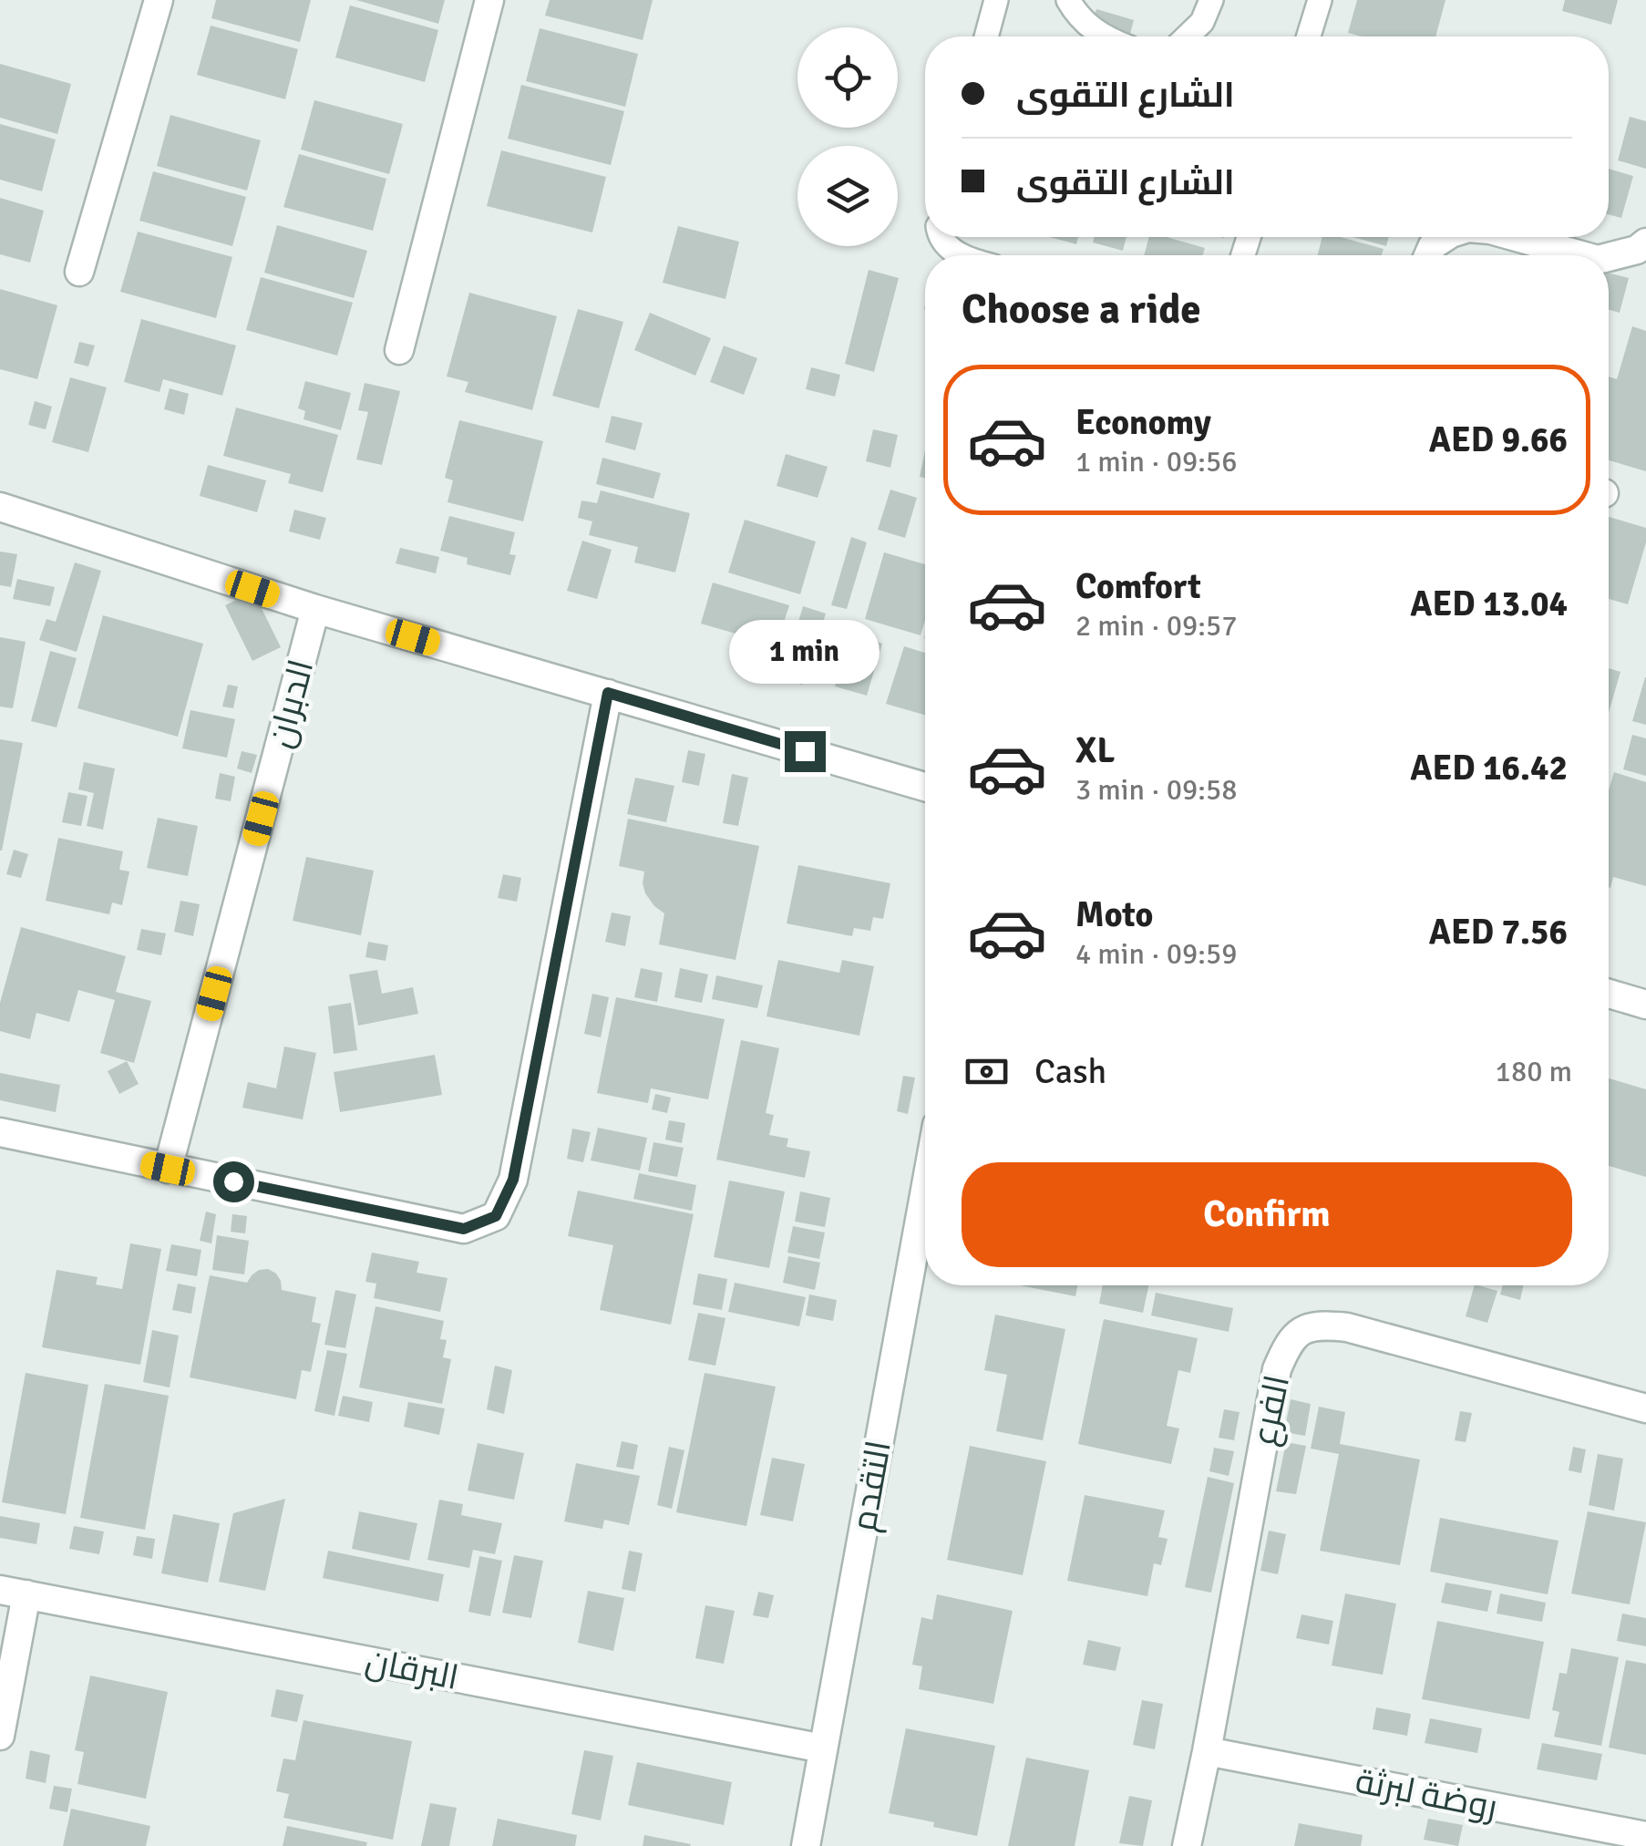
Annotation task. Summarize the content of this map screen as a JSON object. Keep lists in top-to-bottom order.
{
  "streets": {
    "street": [
      "الدبران",
      "الفرع",
      "التقدم",
      "البرقان",
      "روضة لبرثة"
    ]
  },
  "crossings": [
    ["الفرع", "روضة لبرثة"],
    ["التقدم", "البرقان"]
  ],
  "page": {
    "banner": ["الشارع التقوى", "الشارع التقوى"],
    "heading": "Choose a ride",
    "list": [
      {
        "name": "Economy",
        "note": "1 min · 09:56",
        "value": "AED 9.66"
      },
      {
        "name": "Comfort",
        "note": "2 min · 09:57",
        "value": "AED 13.04"
      },
      {
        "name": "XL",
        "note": "3 min · 09:58",
        "value": "AED 16.42"
      },
      {
        "name": "Moto",
        "note": "4 min · 09:59",
        "value": "AED 7.56"
      }
    ],
    "bubble": "1 min",
    "pay": ["Cash", "180 m"],
    "buttons": "Confirm"
  }
}
